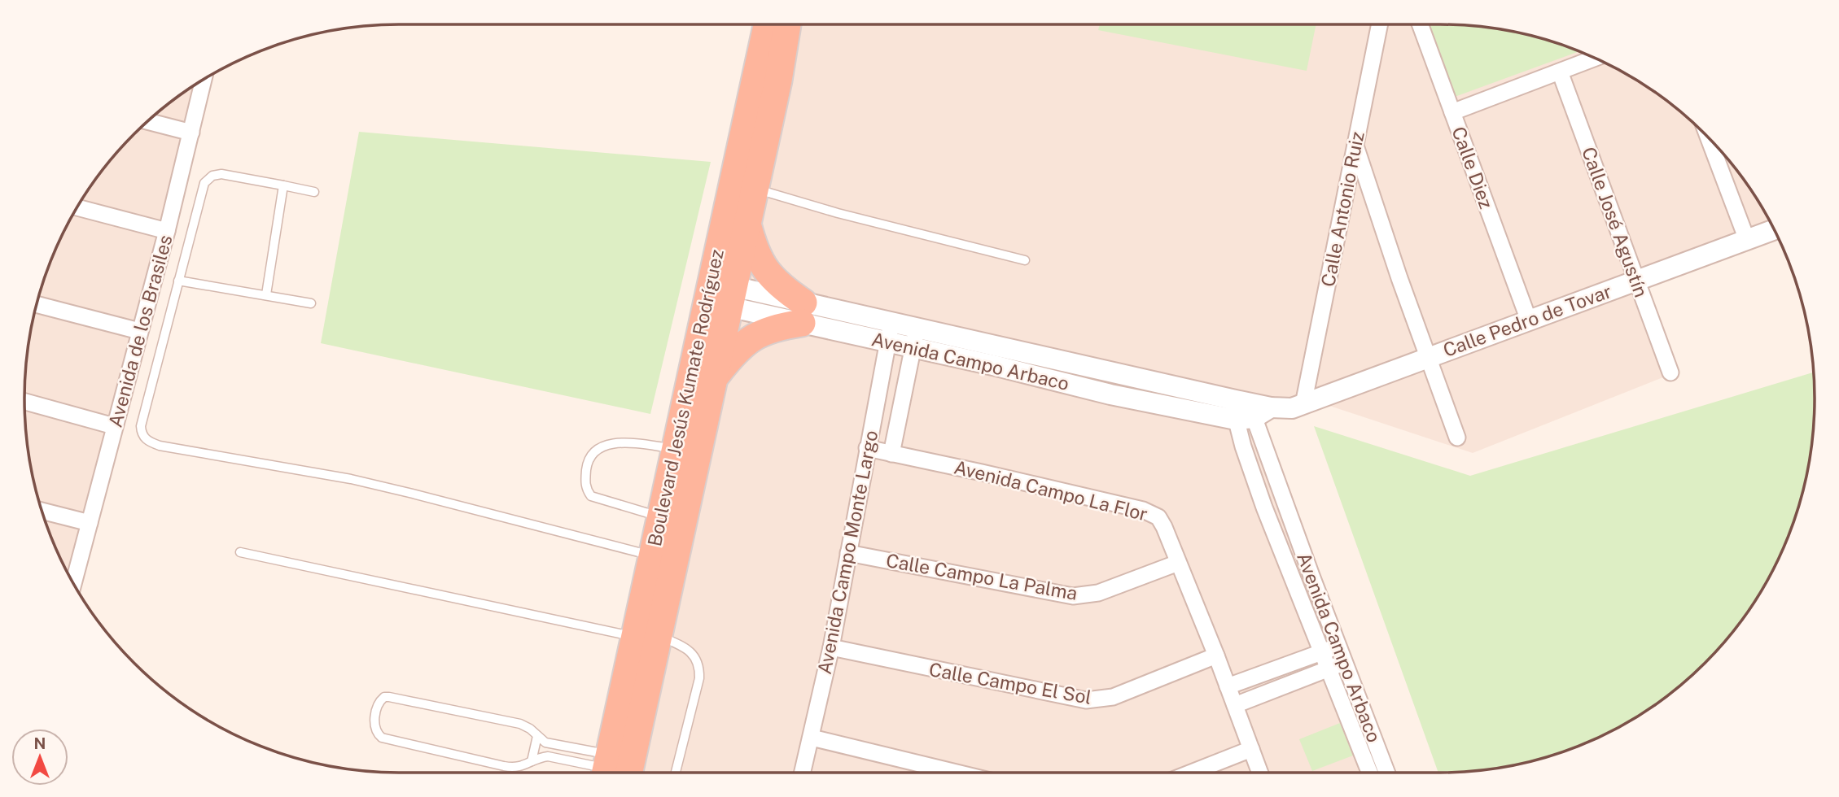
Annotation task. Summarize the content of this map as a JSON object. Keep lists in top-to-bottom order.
{
  "streets": {
    "highway": ["Boulevard Jesús Kumate Rodríguez"],
    "street": [
      "Calle Diez",
      "Calle Antonio Ruiz",
      "Calle José Agustín",
      "Calle Pedro de Tovar",
      "Avenida de los Brasiles",
      "Avenida Campo Arbaco",
      "Avenida Campo La Flor",
      "Avenida Campo Monte Largo",
      "Calle Campo La Palma",
      "Calle Campo El Sol"
    ]
  },
  "crossings": [
    ["Calle Diez", "Calle Pedro de Tovar"],
    ["Calle Antonio Ruiz", "Calle Pedro de Tovar"],
    ["Calle José Agustín", "Calle Pedro de Tovar"],
    ["Calle Pedro de Tovar", "Avenida Campo Arbaco"],
    ["Avenida Campo Arbaco", "Boulevard Jesús Kumate Rodríguez"],
    ["Avenida Campo Arbaco", "Avenida Campo Monte Largo"],
    ["Avenida Campo La Flor", "Avenida Campo Monte Largo"],
    ["Avenida Campo La Flor", "Calle Campo La Palma"],
    ["Avenida Campo La Flor", "Calle Campo El Sol"],
    ["Avenida Campo Monte Largo", "Calle Campo La Palma"],
    ["Avenida Campo Monte Largo", "Calle Campo El Sol"]
  ],
  "north": "top"
}
